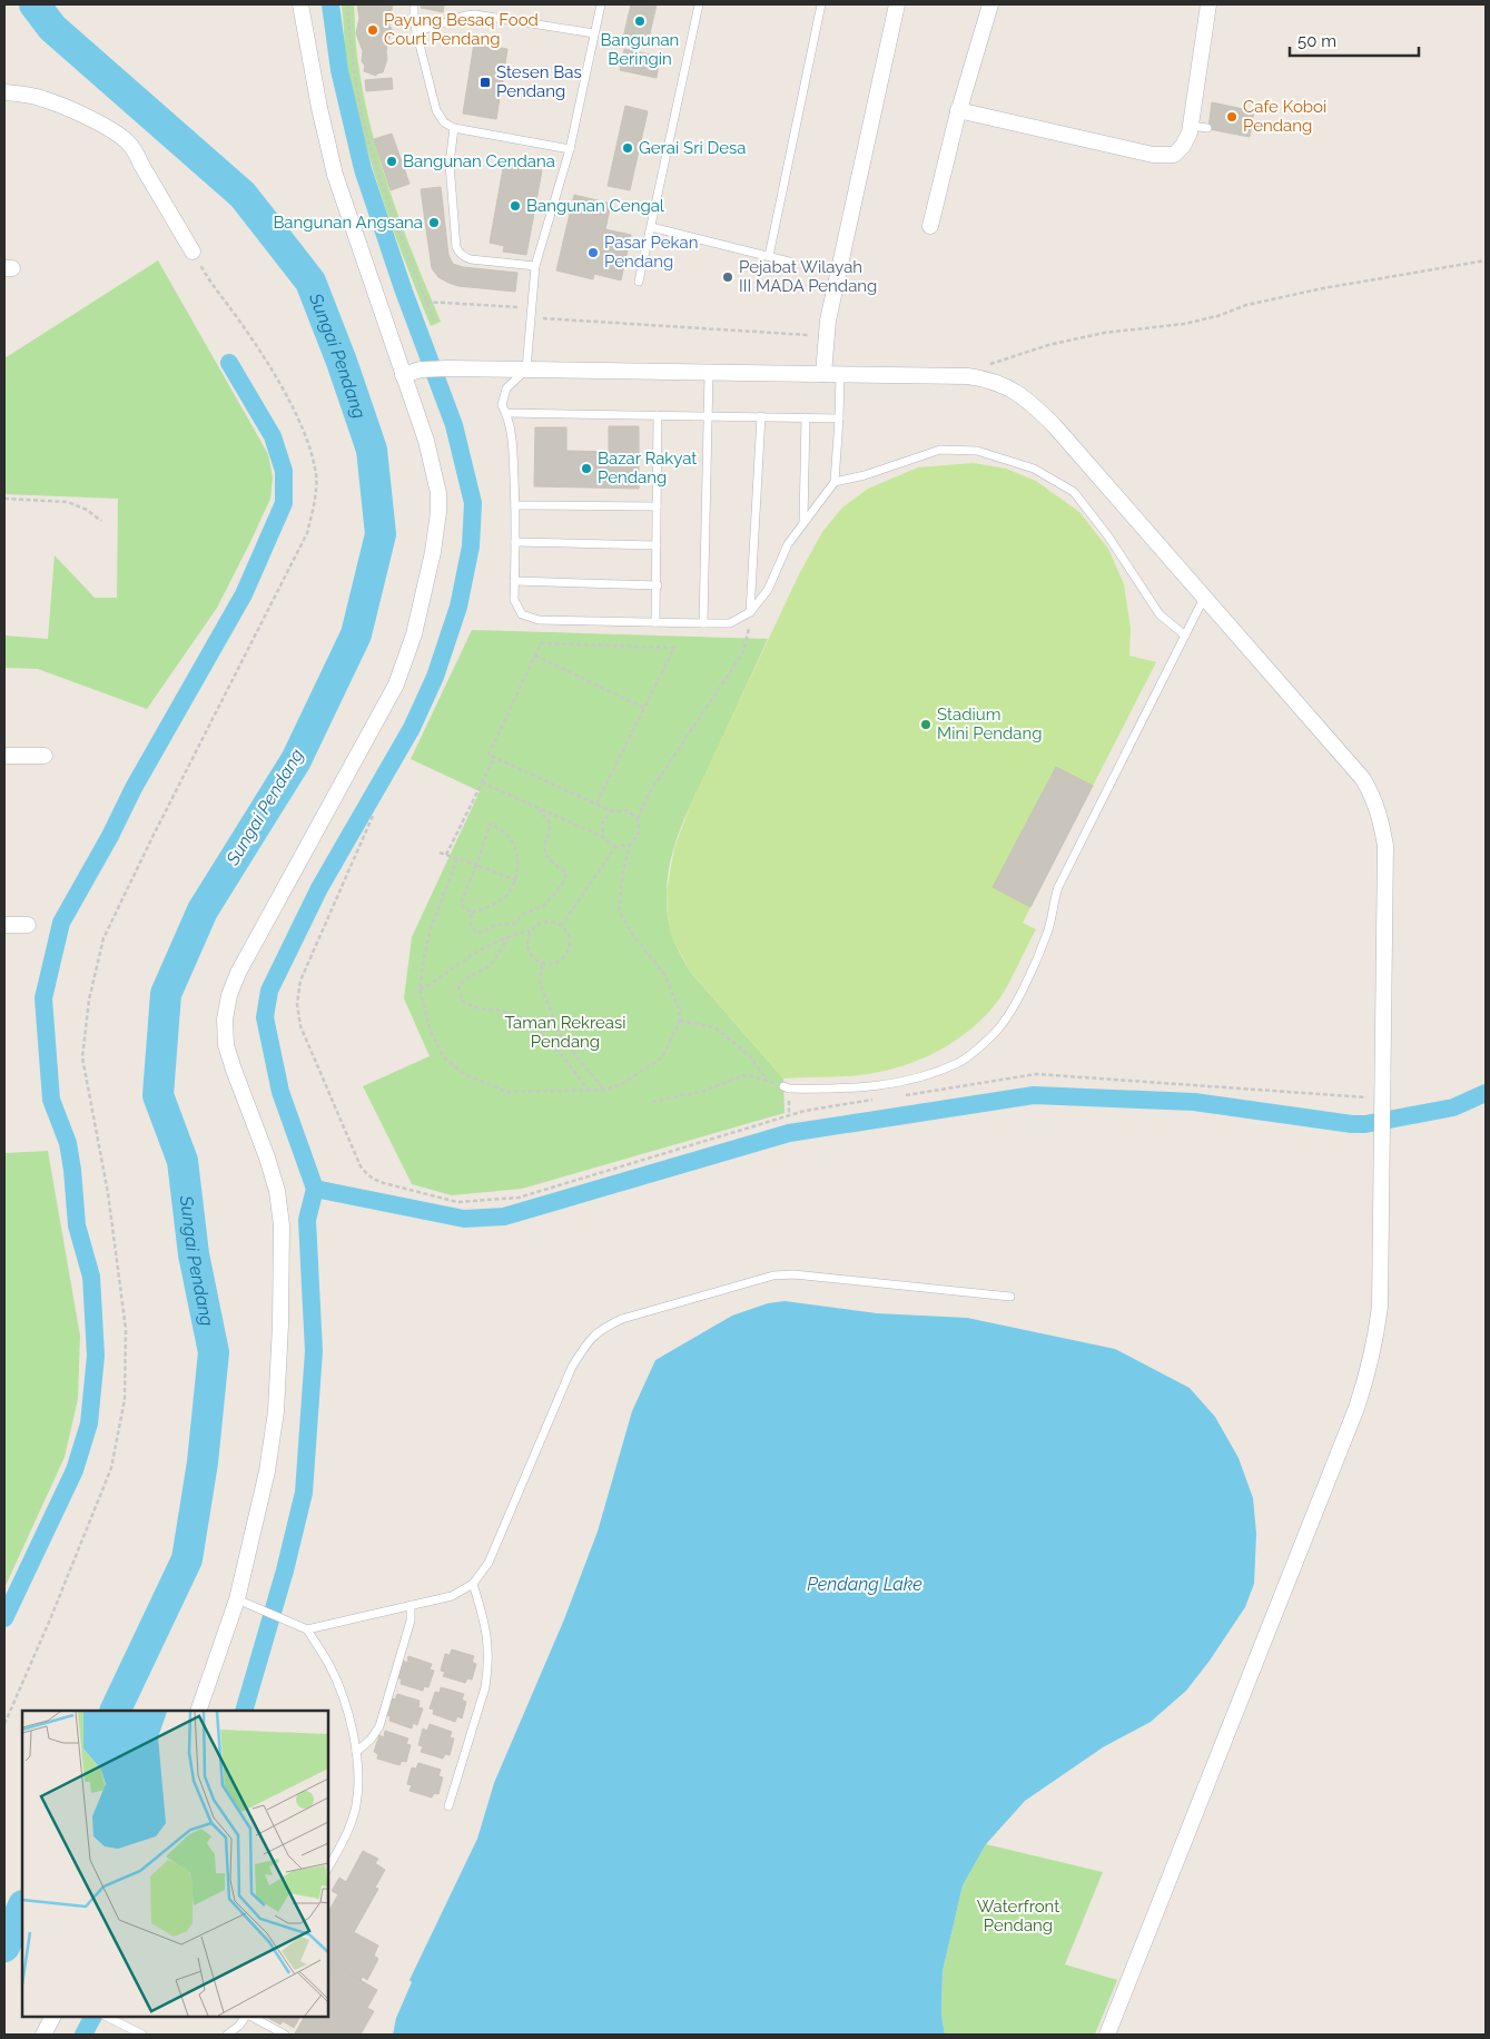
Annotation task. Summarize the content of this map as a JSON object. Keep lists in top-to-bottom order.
{
  "water": ["Sungai Pendang", "Pendang Lake"],
  "parks": ["Taman Rekreasi Pendang", "Waterfront Pendang"],
  "places": {
    "other": [
      "Bangunan Beringin",
      "Payung Besaq Food Court Pendang",
      "Cafe Koboi Pendang",
      "Gerai Sri Desa",
      "Bangunan Cendana",
      "Bangunan Cengal",
      "Bangunan Angsana",
      "Pasar Pekan Pendang",
      "Pejabat Wilayah III MADA Pendang",
      "Bazar Rakyat Pendang",
      "Stadium Mini Pendang"
    ],
    "transit": ["Stesen Bas Pendang"]
  },
  "scale_bar": "50 m"
}
